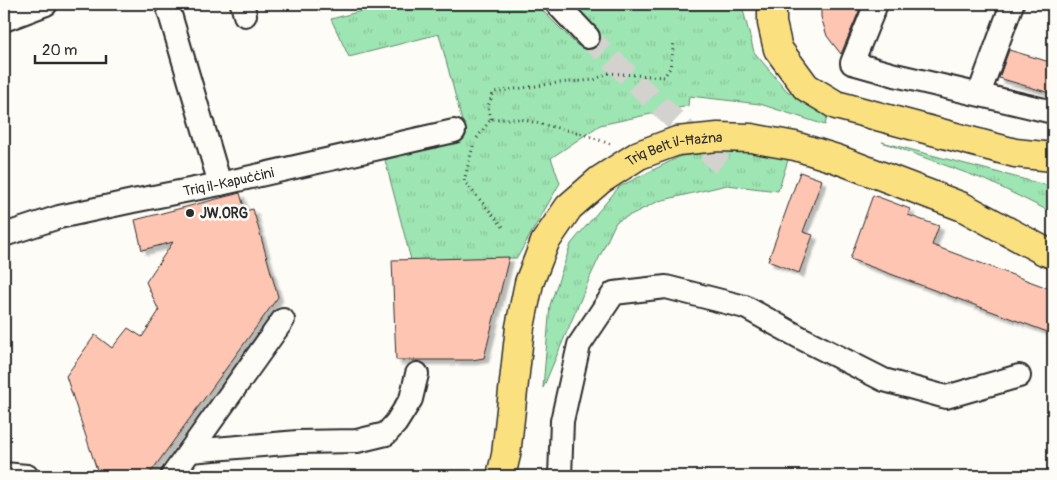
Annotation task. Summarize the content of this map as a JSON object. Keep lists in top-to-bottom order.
{
  "streets": {
    "main road": ["Triq Belt il-Ħażna"],
    "street": ["Triq il-Kapuċċini"]
  },
  "places": ["JW.ORG"],
  "scale_bar": "20 m"
}
